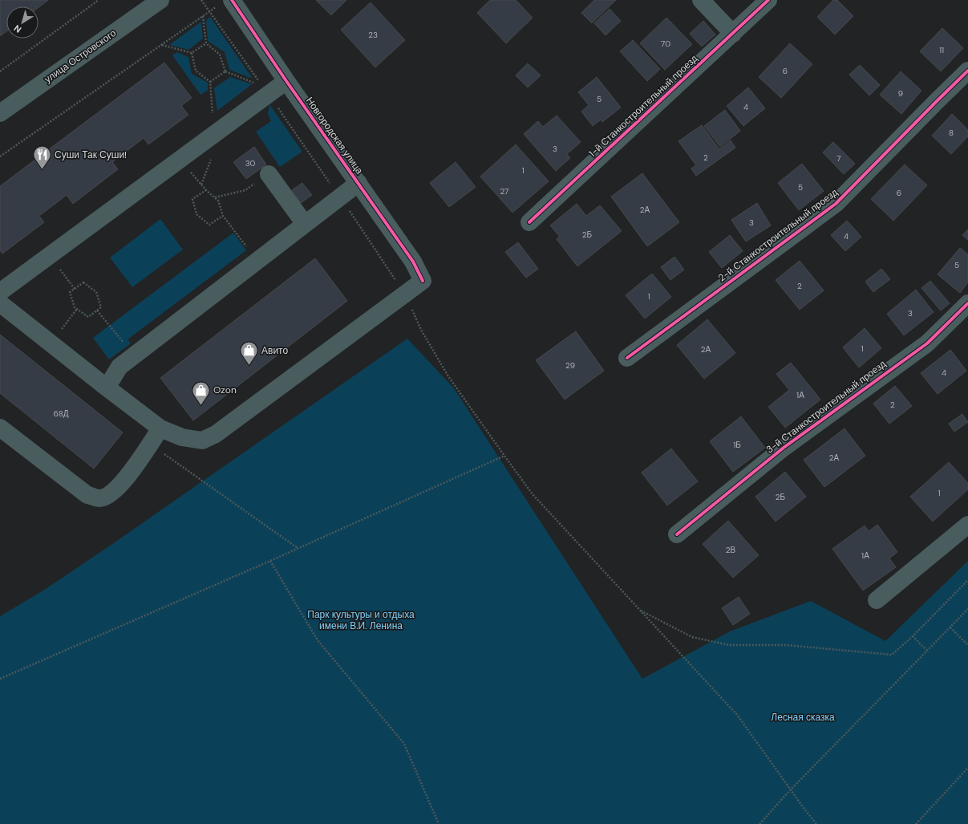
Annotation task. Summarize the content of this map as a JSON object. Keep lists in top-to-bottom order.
{
  "streets": {
    "street": [
      "улица Островского",
      "1-й Станкостроительный проезд",
      "Новгородская улица",
      "2-й Станкостроительный проезд",
      "3-й Станкостроительный проезд"
    ]
  },
  "parks": ["Парк культуры и отдыха имени В.И. Ленина", "Лесная сказка"],
  "places": {
    "restaurant": ["Суши Так Суши!"],
    "shop": ["Авито", "Ozon"]
  },
  "house_numbers": [
    "23",
    "70",
    "11",
    "6",
    "9",
    "5",
    "4",
    "8",
    "3",
    "2",
    "7",
    "30",
    "1",
    "5",
    "27",
    "6",
    "2А",
    "3",
    "2Б",
    "4",
    "5",
    "2",
    "1",
    "3",
    "1",
    "2А",
    "29",
    "4",
    "1А",
    "2",
    "68Д",
    "1Б",
    "2А",
    "1",
    "2Б",
    "2В",
    "1А"
  ],
  "north": "bottom left"
}
